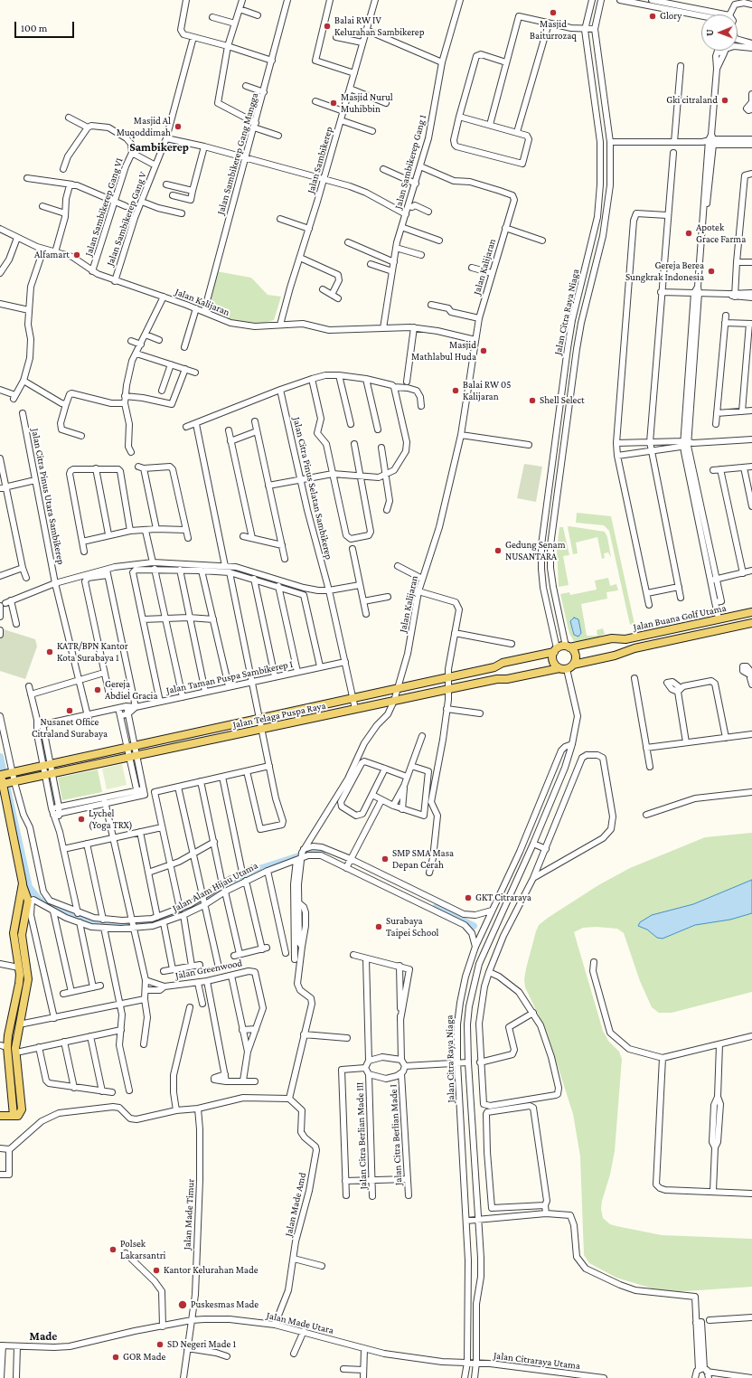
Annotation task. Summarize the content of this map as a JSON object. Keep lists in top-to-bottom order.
{
  "streets": {
    "main road": ["Jalan Buana Golf Utama", "Jalan Telaga Puspa Raya"],
    "street": [
      "Jalan Sambikerep Gang Mangga",
      "Jalan Sambikerep",
      "Jalan Sambikerep Gang 1",
      "Jalan Sambikerep Gang VI",
      "Jalan Sambikerep Gang V",
      "Jalan Kalijaran",
      "Jalan Citra Raya Niaga",
      "Jalan Citra Pinus Selatan Sambikerep",
      "Jalan Citra Pinus Utara Sambikerep",
      "Jalan Taman Puspa Sambikerep I",
      "Jalan Alam Hijau Utama",
      "Jalan Greenwood",
      "Jalan Citra Berlian Made I",
      "Jalan Citra Berlian Made III",
      "Jalan Made Amd",
      "Jalan Made Timur",
      "Jalan Made Utara",
      "Jalan Citraraya Utama"
    ]
  },
  "crossings": [
    ["Jalan Sambikerep Gang Mangga", "Jalan Kalijaran"],
    ["Jalan Sambikerep", "Jalan Kalijaran"],
    ["Jalan Sambikerep Gang 1", "Jalan Kalijaran"],
    ["Jalan Sambikerep Gang VI", "Jalan Sambikerep Gang V"],
    ["Jalan Sambikerep Gang VI", "Jalan Kalijaran"],
    ["Jalan Sambikerep Gang V", "Jalan Kalijaran"],
    ["Jalan Kalijaran", "Jalan Telaga Puspa Raya"],
    ["Jalan Kalijaran", "Jalan Alam Hijau Utama"],
    ["Jalan Citra Raya Niaga", "Jalan Buana Golf Utama"],
    ["Jalan Citra Raya Niaga", "Jalan Telaga Puspa Raya"],
    ["Jalan Citra Raya Niaga", "Jalan Made Utara"],
    ["Jalan Citra Raya Niaga", "Jalan Citraraya Utama"],
    ["Jalan Citra Pinus Selatan Sambikerep", "Jalan Taman Puspa Sambikerep I"],
    ["Jalan Citra Pinus Selatan Sambikerep", "Jalan Telaga Puspa Raya"],
    ["Jalan Buana Golf Utama", "Jalan Telaga Puspa Raya"],
    ["Jalan Made Amd", "Jalan Made Utara"],
    ["Jalan Made Timur", "Jalan Made Utara"],
    ["Jalan Made Utara", "Jalan Citraraya Utama"]
  ],
  "districts": ["Sambikerep", "Made"],
  "places": [
    "Masjid Baiturrozaq",
    "Glory",
    "Balai RW IV Kelurahan Sambikerep",
    "Gki citraland",
    "Masjid Nurul Muhibbin",
    "Masjid Al Muqoddimah",
    "Apotek Grace Farma",
    "Alfamart",
    "Gereja Berea Sungkrak Indonesia",
    "Masjid Mathlabul Huda",
    "Balai RW 05 Kalijaran",
    "Shell Select",
    "Gedung Senam NUSANTARA",
    "KATR/BPN Kantor Kota Surabaya 1",
    "Gereja Abdiel Gracia",
    "Nusanet Office Citraland Surabaya",
    "Lychel (Yoga TRX)",
    "SMP SMA Masa Depan Cerah",
    "GKT Citraraya",
    "Surabaya Taipei School",
    "Polsek Lakarsantri",
    "Kantor Kelurahan Made",
    "Puskesmas Made",
    "SD Negeri Made 1",
    "GOR Made"
  ],
  "scale_bar": "100 m",
  "north": "left"
}
